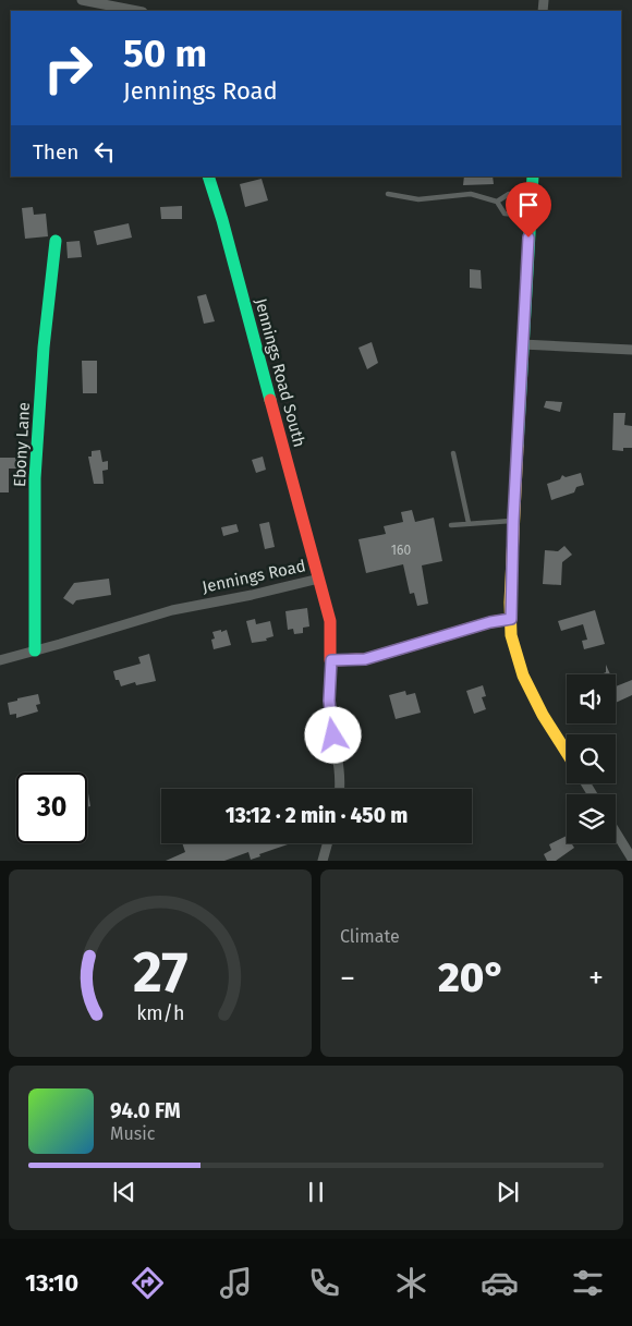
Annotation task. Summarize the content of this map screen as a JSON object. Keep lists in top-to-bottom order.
{
  "streets": {
    "street": ["Jennings Road South", "Ebony Lane", "Jennings Road"]
  },
  "crossings": [
    ["Jennings Road South", "Jennings Road"],
    ["Ebony Lane", "Jennings Road"]
  ],
  "house_numbers": ["160"],
  "page": {
    "turn": ["50 m", "Jennings Road"],
    "then": "Then",
    "limit": "30",
    "trip": "13:12 · 2 min · 450 m",
    "tile": "Climate",
    "heat": ["−", "20°", "+"],
    "song": ["94.0 FM", "Music"],
    "tabs": "13:10",
    "gauge": ["27", "km/h"]
  }
}
